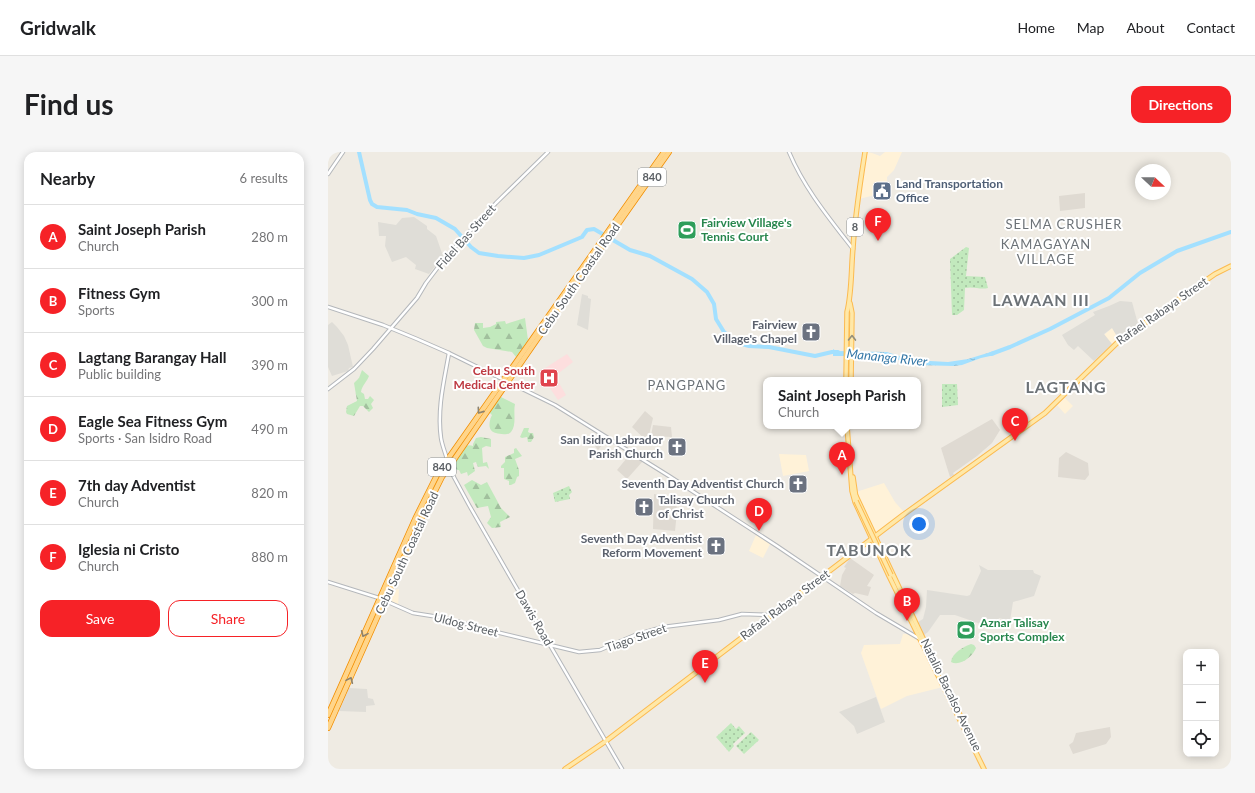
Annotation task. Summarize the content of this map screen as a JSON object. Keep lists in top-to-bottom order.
{
  "streets": {
    "highway": ["840", "Cebu South Coastal Road"],
    "main road": ["8", "Rafael Rabaya Street", "Natalio Bacalso Avenue"],
    "street": [
      "Fidel Bas Street",
      "Dawis Road",
      "Uldog Street",
      "Tiago Street"
    ]
  },
  "crossings": [
    ["Cebu South Coastal Road", "Dawis Road"],
    ["Cebu South Coastal Road", "Uldog Street"],
    ["Rafael Rabaya Street", "Dawis Road"],
    ["Rafael Rabaya Street", "Tiago Street"],
    ["Rafael Rabaya Street", "Natalio Bacalso Avenue"],
    ["Dawis Road", "Uldog Street"],
    ["Dawis Road", "Tiago Street"],
    ["Uldog Street", "Tiago Street"]
  ],
  "districts": [
    "SELMA CRUSHER",
    "KAMAGAYAN VILLAGE",
    "LAWAAN III",
    "PANGPANG",
    "LAGTANG",
    "TABUNOK"
  ],
  "water": ["Mananga River"],
  "places": {
    "public building": ["Land Transportation Office"],
    "sports": ["Fairview Village's Tennis Court", "Aznar Talisay Sports Complex"],
    "church": [
      "Fairview Village's Chapel",
      "San Isidro Labrador Parish Church",
      "Seventh Day Adventist Church",
      "Talisay Church of Christ",
      "Seventh Day Adventist Reform Movement"
    ],
    "hospital": ["Cebu South Medical Center"]
  },
  "north": "right",
  "page": {
    "header": "Gridwalk",
    "nav": [
      "Home",
      "Map",
      "About",
      "Contact"
    ],
    "buttons": [
      "Directions",
      ["Save", "Share"]
    ],
    "title": "Find us",
    "heading": ["Nearby", "6 results"],
    "list": [
      {
        "mark": "A",
        "name": "Saint Joseph Parish",
        "note": "Church",
        "value": "280 m"
      },
      {
        "mark": "B",
        "name": "Fitness Gym",
        "note": "Sports",
        "value": "300 m"
      },
      {
        "mark": "C",
        "name": "Lagtang Barangay Hall",
        "note": "Public building",
        "value": "390 m"
      },
      {
        "mark": "D",
        "name": "Eagle Sea Fitness Gym",
        "note": "Sports · San Isidro Road",
        "value": "490 m"
      },
      {
        "mark": "E",
        "name": "7th day Adventist",
        "note": "Church",
        "value": "820 m"
      },
      {
        "mark": "F",
        "name": "Iglesia ni Cristo",
        "note": "Church",
        "value": "880 m"
      }
    ],
    "pins": [
      "F",
      "C",
      "A",
      "D",
      "B",
      "E"
    ],
    "popup": ["Saint Joseph Parish", "Church"],
    "map_buttons": ["+", "−"]
  }
}
